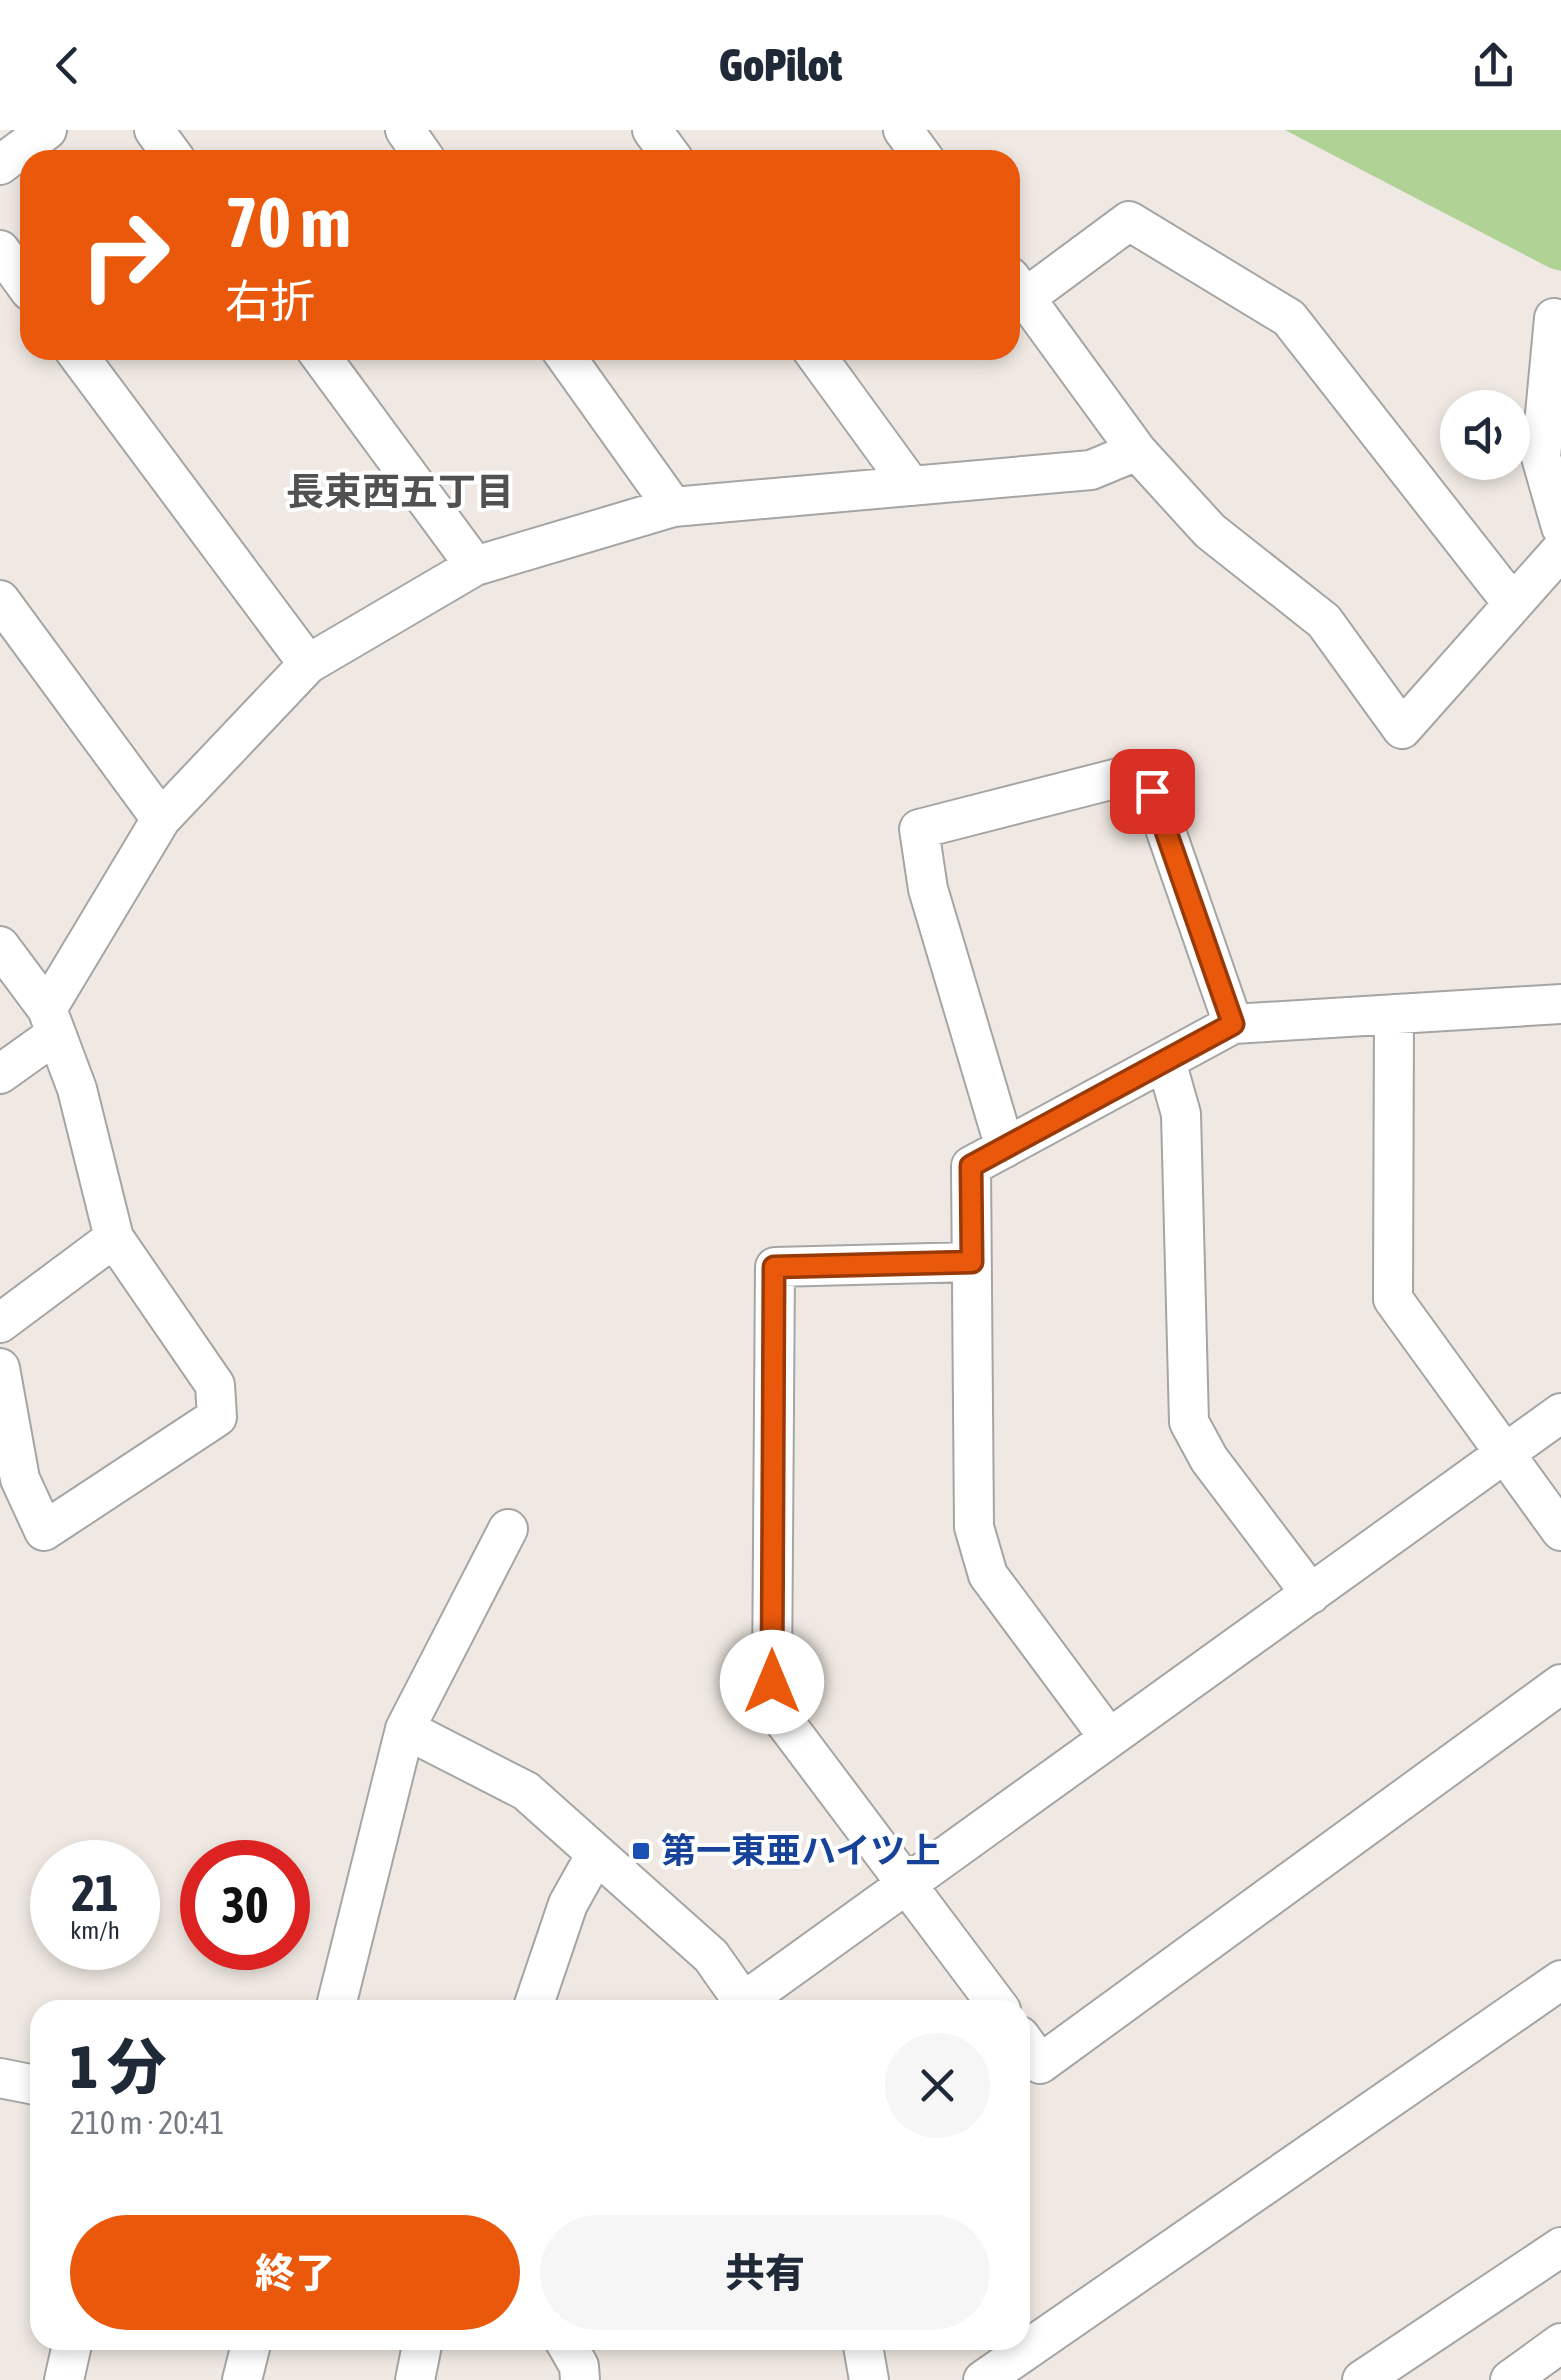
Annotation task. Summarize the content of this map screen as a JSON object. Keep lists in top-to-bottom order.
{
  "districts": ["長束西五丁目"],
  "places": {
    "transit": ["第一東亜ハイツ上"]
  },
  "page": {
    "header": "GoPilot",
    "turn": ["70 m", "右折"],
    "speed": "21 km/h",
    "limit": "30",
    "heading": ["1 分", "210 m · 20:41"],
    "buttons": ["終了", "共有"]
  }
}
